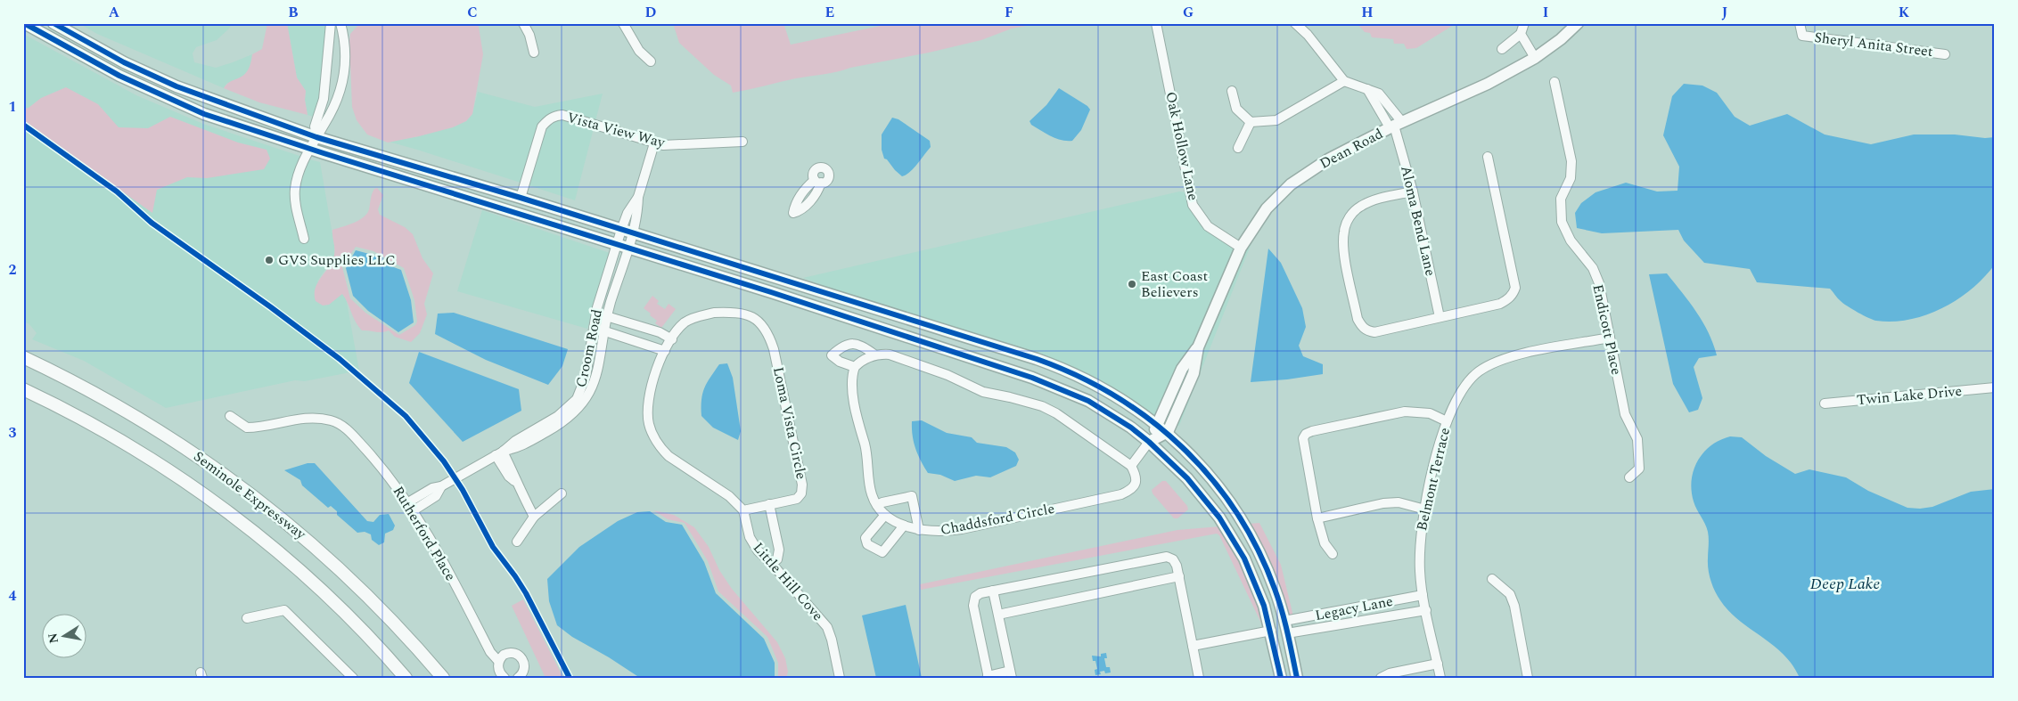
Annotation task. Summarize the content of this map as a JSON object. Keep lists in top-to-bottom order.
{
  "streets": {
    "highway": ["Seminole Expressway"],
    "main road": ["Dean Road"],
    "street": [
      "Sheryl Anita Street",
      "Vista View Way",
      "Oak Hollow Lane",
      "Aloma Bend Lane",
      "Endicott Place",
      "Croom Road",
      "Twin Lake Drive",
      "Loma Vista Circle",
      "Belmont Terrace",
      "Chaddsford Circle",
      "Rutherford Place",
      "Little Hill Cove",
      "Legacy Lane"
    ]
  },
  "crossings": [
    ["Vista View Way", "Croom Road"],
    ["Oak Hollow Lane", "Dean Road"],
    ["Dean Road", "Aloma Bend Lane"],
    ["Endicott Place", "Belmont Terrace"],
    ["Loma Vista Circle", "Little Hill Cove"],
    ["Belmont Terrace", "Legacy Lane"]
  ],
  "water": ["Deep Lake"],
  "places": ["GVS Supplies LLC", "East Coast Believers"],
  "north": "left",
  "grid": {
    "columns": [
      "A",
      "B",
      "C",
      "D",
      "E",
      "F",
      "G",
      "H",
      "I",
      "J",
      "K"
    ],
    "rows": [
      "1",
      "2",
      "3",
      "4"
    ]
  }
}
